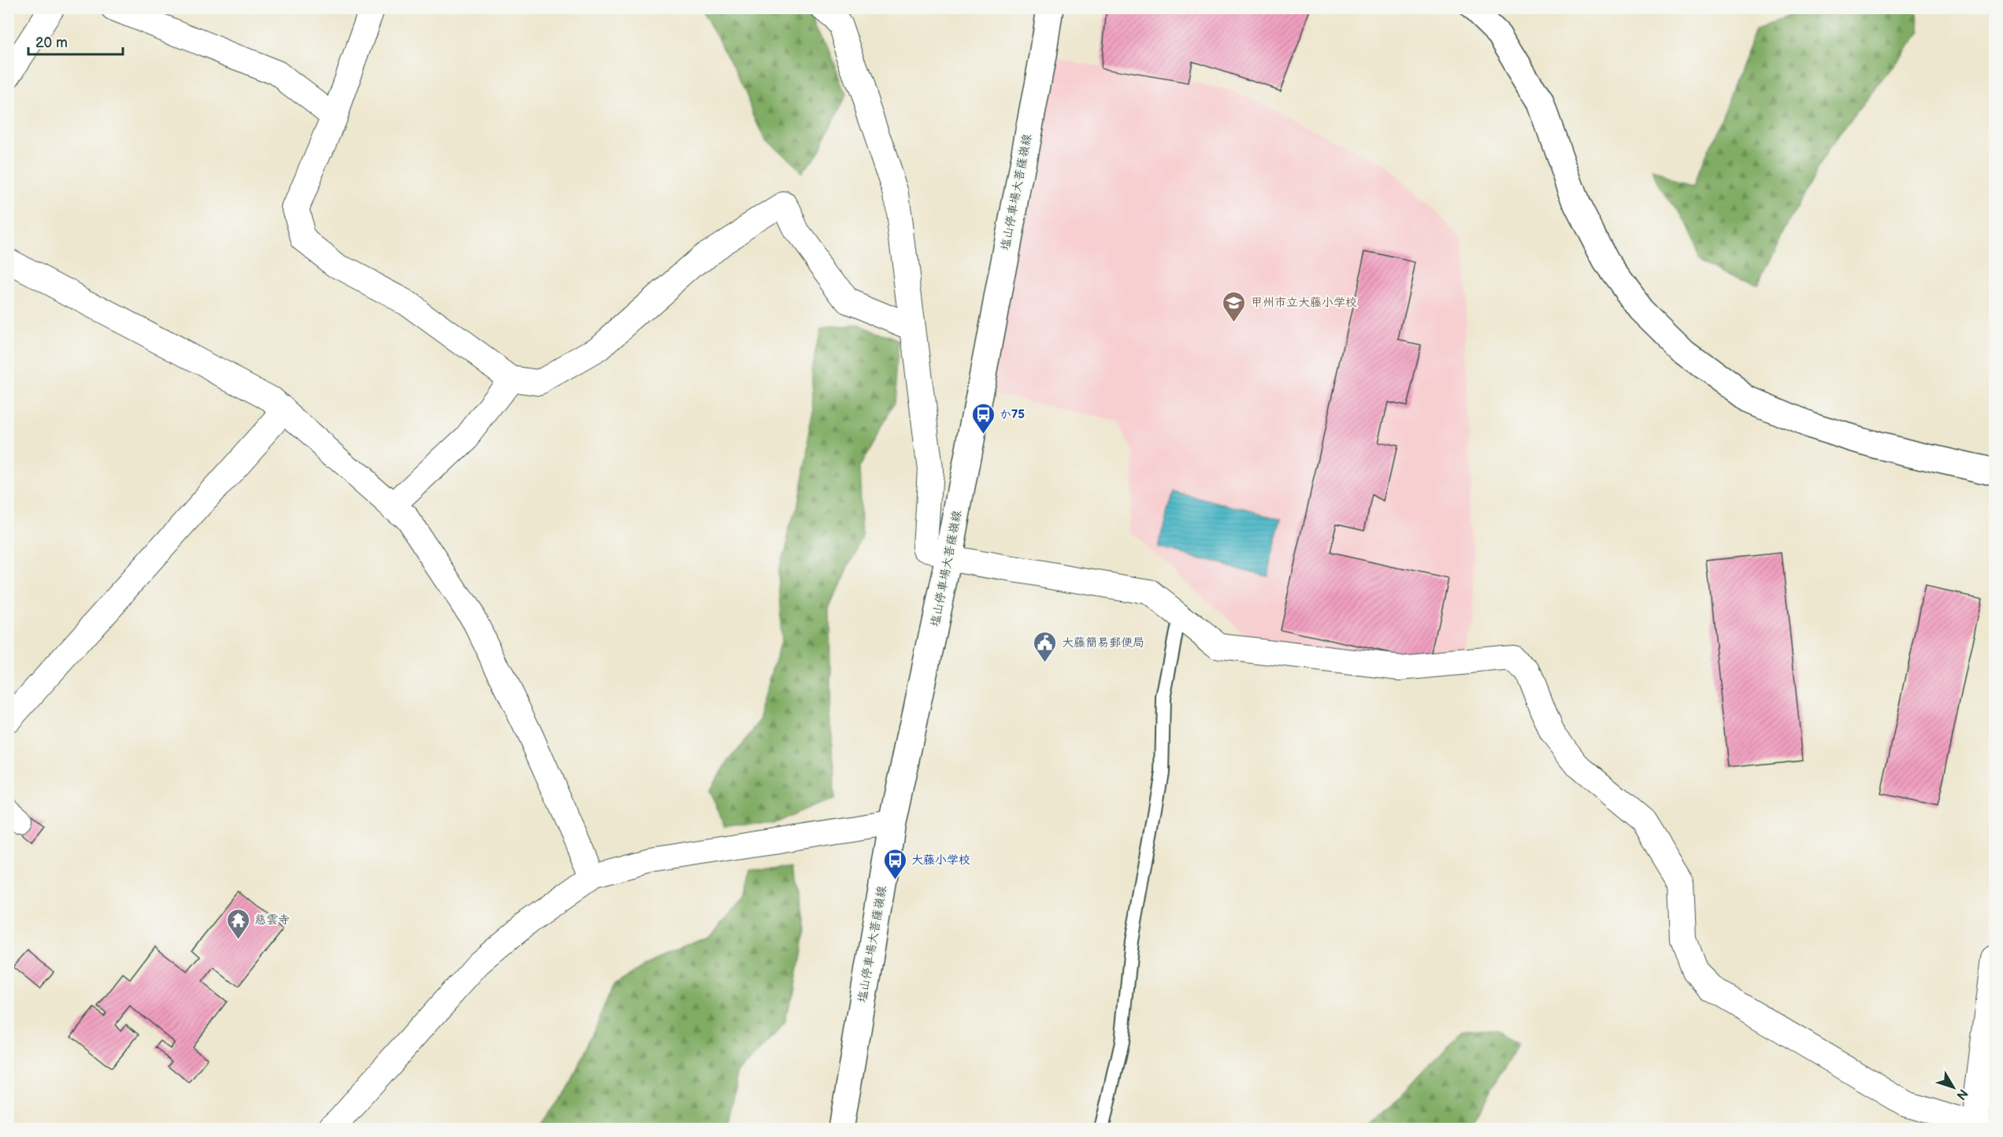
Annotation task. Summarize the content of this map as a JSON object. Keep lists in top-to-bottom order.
{
  "streets": {
    "main road": ["塩山停車場大菩薩嶺線"]
  },
  "places": {
    "school or university": ["甲州市立大藤小学校"],
    "bus stop": ["か75", "大藤小学校"],
    "public building": ["大藤簡易郵便局"],
    "temple": ["慈雲寺"]
  },
  "scale_bar": "20 m",
  "north": "bottom right"
}
